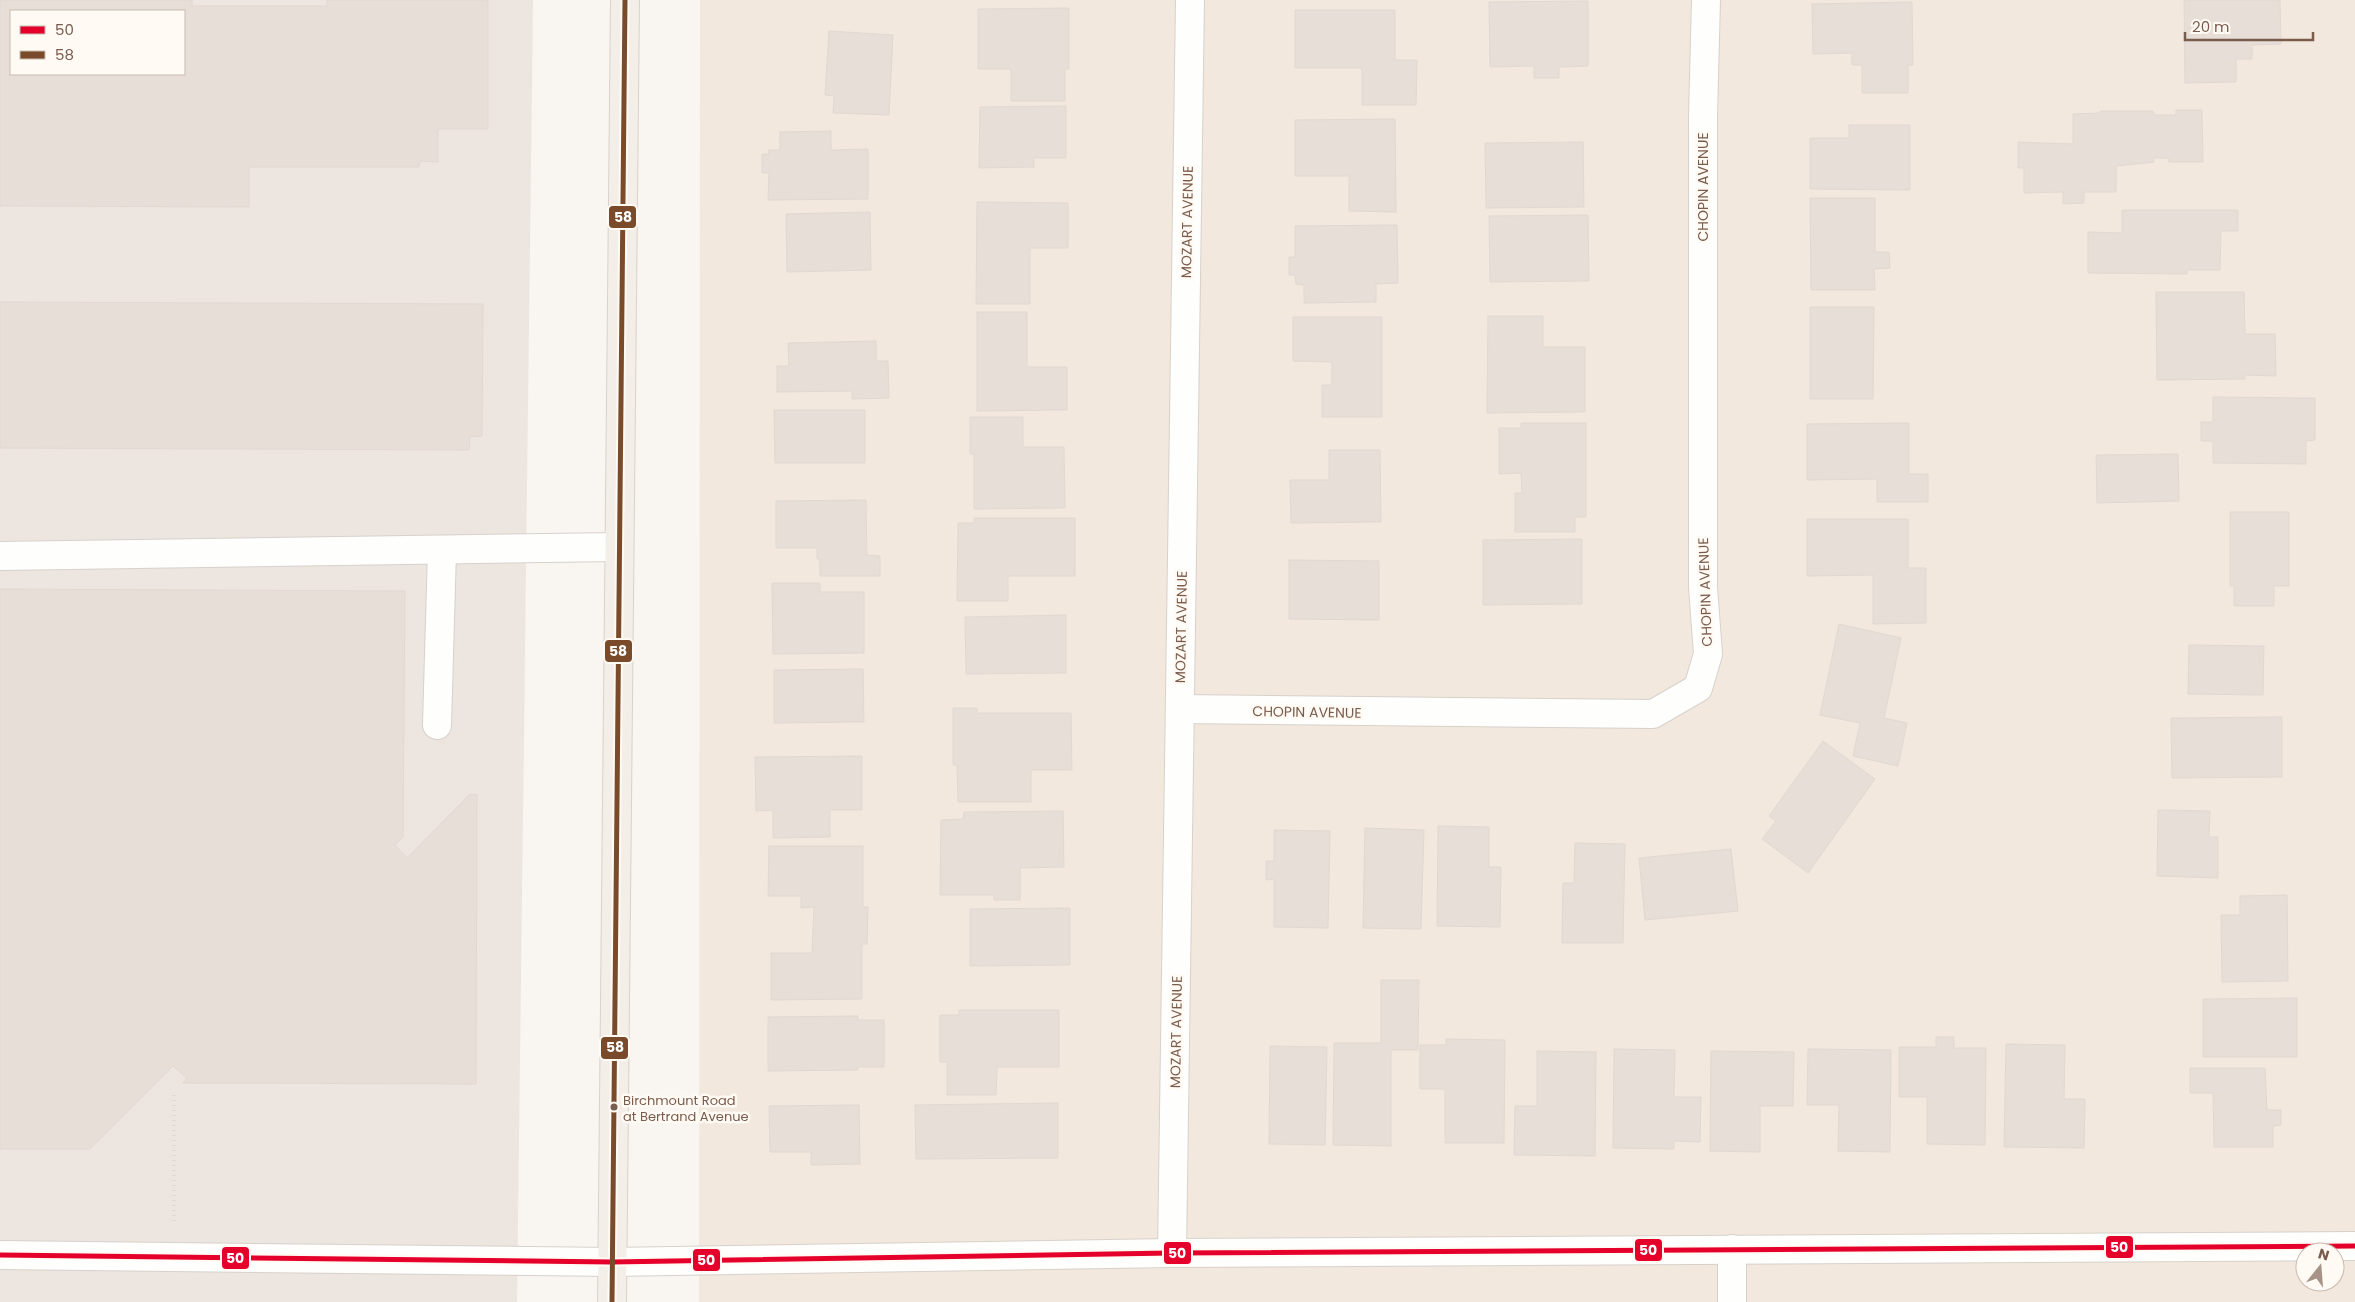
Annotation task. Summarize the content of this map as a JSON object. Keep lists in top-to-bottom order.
{
  "streets": {
    "street": ["CHOPIN AVENUE", "MOZART AVENUE"]
  },
  "crossings": [
    ["CHOPIN AVENUE", "MOZART AVENUE"]
  ],
  "places": ["Birchmount Road at Bertrand Avenue"],
  "lines": ["transit line 58", "transit line 50"],
  "legend": ["50", "58"],
  "scale_bar": "20 m",
  "north": "top"
}
